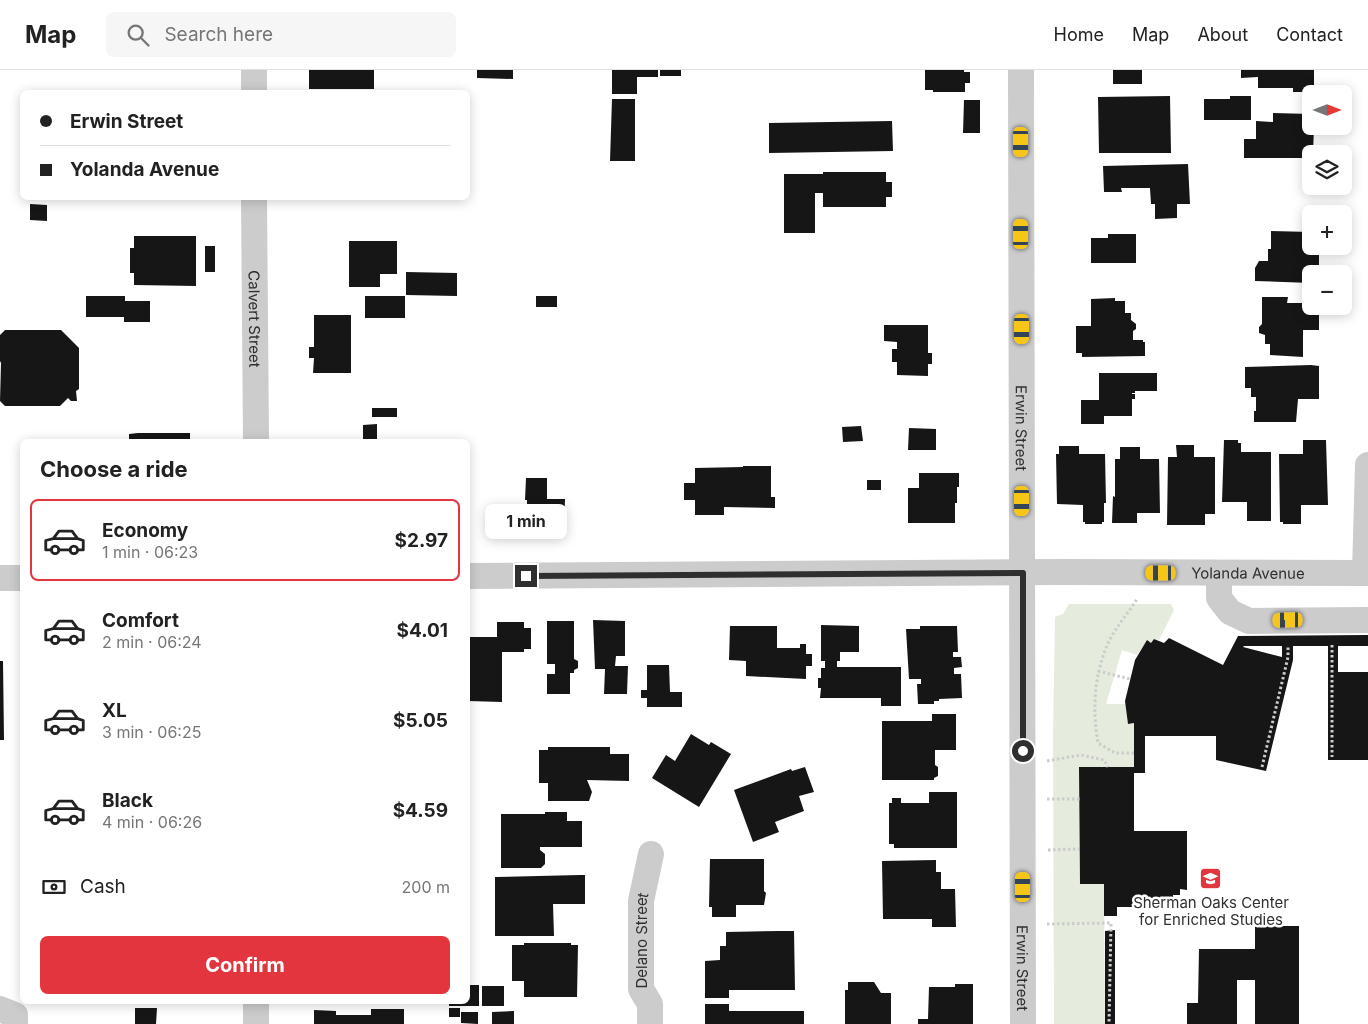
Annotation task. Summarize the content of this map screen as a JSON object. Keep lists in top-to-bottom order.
{
  "streets": {
    "street": [
      "Calvert Street",
      "Erwin Street",
      "Yolanda Avenue",
      "Delano Street"
    ]
  },
  "crossings": [
    ["Erwin Street", "Yolanda Avenue"]
  ],
  "places": {
    "school or university": ["Sherman Oaks Center for Enriched Studies"]
  },
  "north": "right",
  "page": {
    "header": "Map",
    "search": "Search here",
    "nav": [
      "Home",
      "Map",
      "About",
      "Contact"
    ],
    "map_buttons": ["+", "−"],
    "banner": ["Erwin Street", "Yolanda Avenue"],
    "heading": "Choose a ride",
    "list": [
      {
        "name": "Economy",
        "note": "1 min · 06:23",
        "value": "$2.97"
      },
      {
        "name": "Comfort",
        "note": "2 min · 06:24",
        "value": "$4.01"
      },
      {
        "name": "XL",
        "note": "3 min · 06:25",
        "value": "$5.05"
      },
      {
        "name": "Black",
        "note": "4 min · 06:26",
        "value": "$4.59"
      }
    ],
    "bubble": "1 min",
    "pay": ["Cash", "200 m"],
    "buttons": "Confirm"
  }
}
